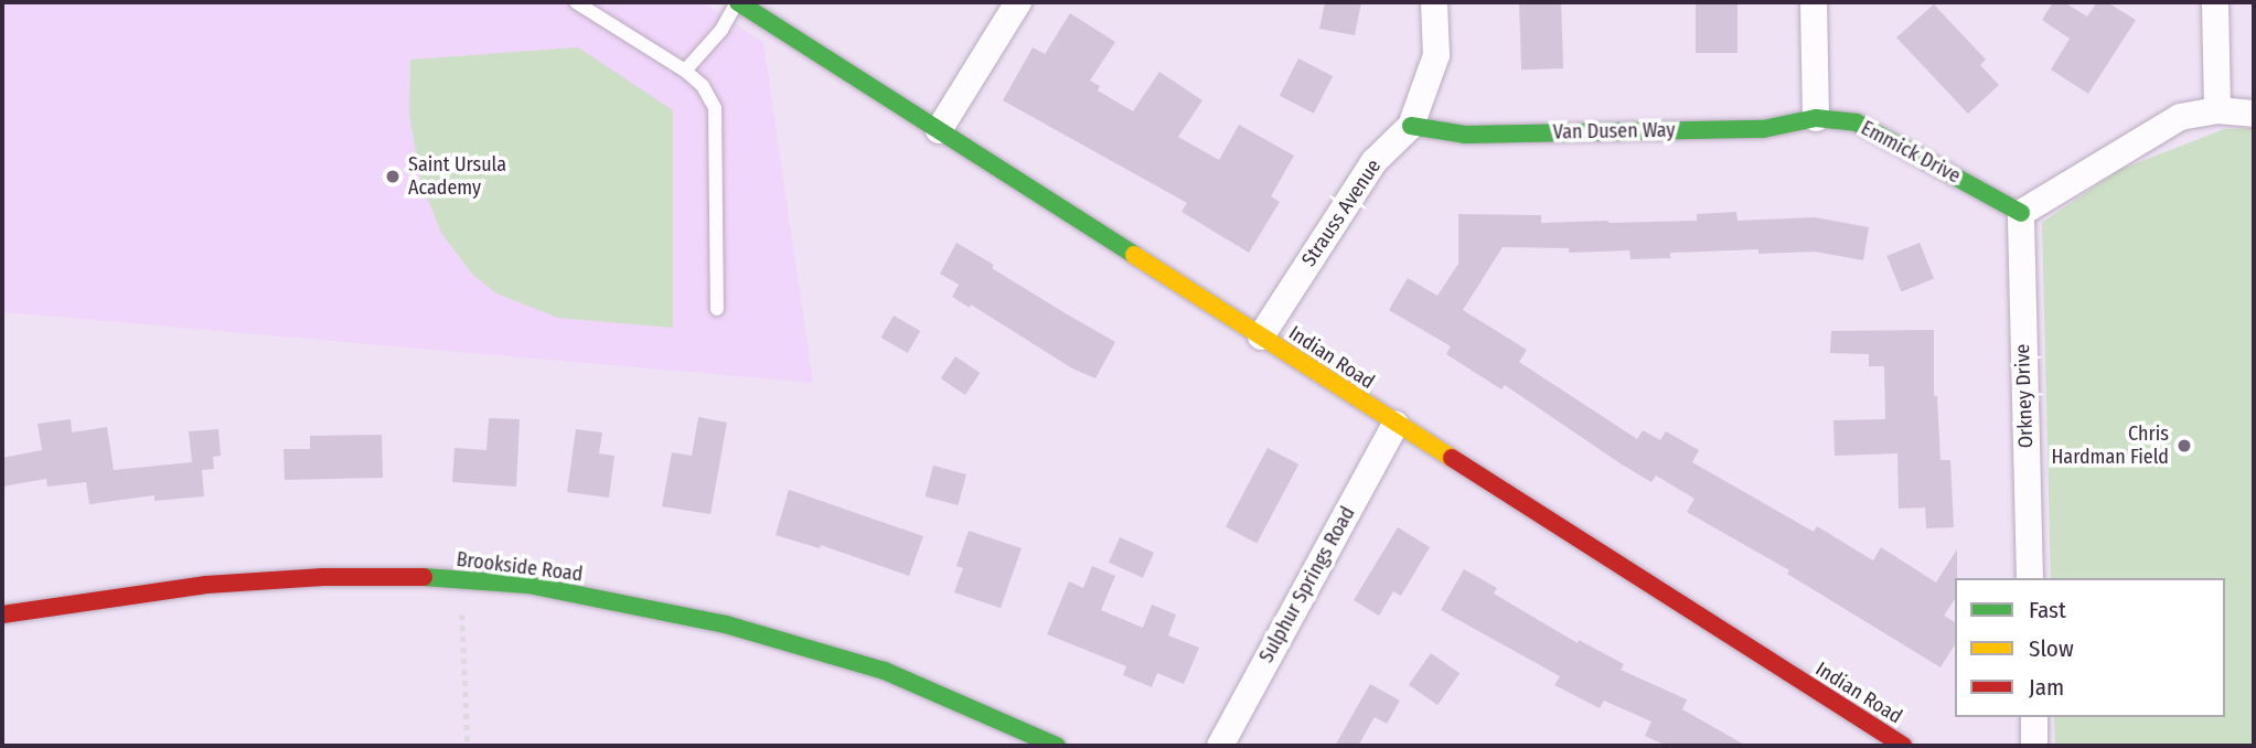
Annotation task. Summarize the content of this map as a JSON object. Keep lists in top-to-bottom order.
{
  "streets": {
    "street": [
      "Van Dusen Way",
      "Emmick Drive",
      "Strauss Avenue",
      "Indian Road",
      "Orkney Drive",
      "Brookside Road",
      "Sulphur Springs Road"
    ]
  },
  "crossings": [
    ["Van Dusen Way", "Emmick Drive"],
    ["Van Dusen Way", "Strauss Avenue"],
    ["Emmick Drive", "Orkney Drive"],
    ["Strauss Avenue", "Indian Road"],
    ["Indian Road", "Sulphur Springs Road"]
  ],
  "places": ["Saint Ursula Academy", "Chris Hardman Field"],
  "legend": ["Fast", "Slow", "Jam"]
}
